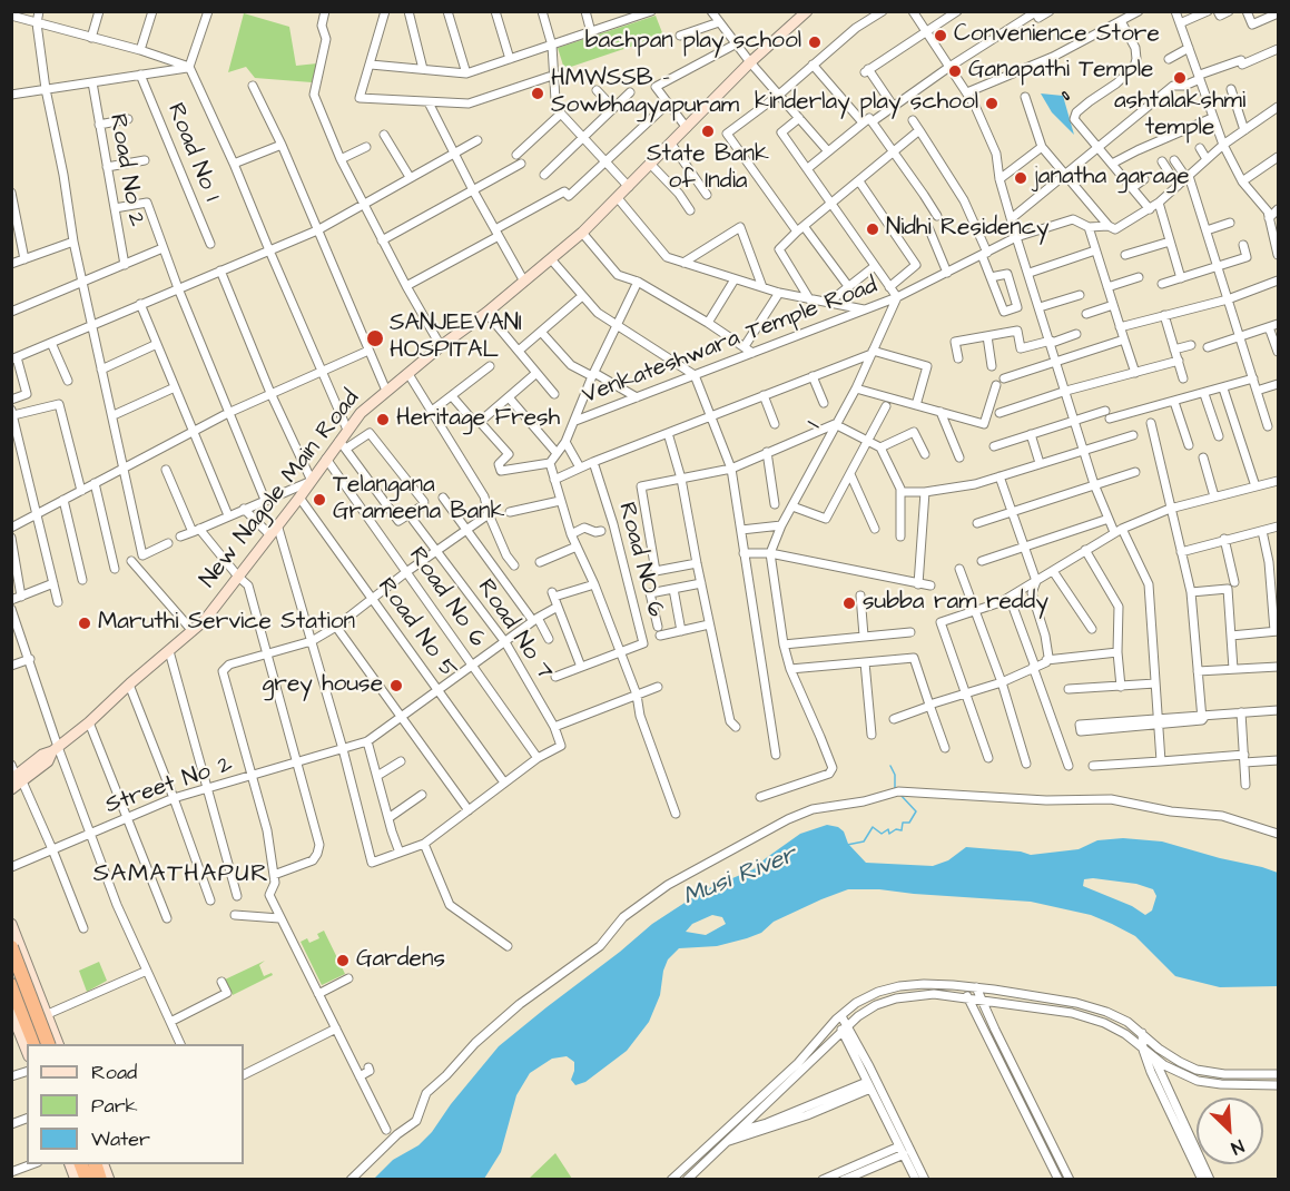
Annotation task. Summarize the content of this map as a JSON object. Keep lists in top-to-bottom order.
{
  "streets": {
    "street": [
      "Road No 1",
      "Road No 2",
      "Venkateshwara Temple Road",
      "1",
      "New Nagole Main Road",
      "Road NO 6",
      "Road No 6",
      "Road No 5",
      "Road No 7",
      "Street No 2"
    ]
  },
  "crossings": [
    ["Venkateshwara Temple Road", "1"],
    ["New Nagole Main Road", "Road No 6"],
    ["New Nagole Main Road", "Road No 5"],
    ["Road No 6", "Street No 2"],
    ["Road No 5", "Street No 2"],
    ["Road No 7", "Street No 2"]
  ],
  "districts": ["SAMATHAPUR"],
  "water": ["Musi River"],
  "places": [
    "Convenience Store",
    "bachpan play school",
    "Ganapathi Temple",
    "ashtalakshmi temple",
    "HMWSSB - Sowbhagyapuram",
    "kinderlay play school",
    "State Bank of India",
    "janatha garage",
    "Nidhi Residency",
    "SANJEEVANI HOSPITAL",
    "Heritage Fresh",
    "Telangana Grameena Bank",
    "subba ram reddy",
    "Maruthi Service Station",
    "grey house",
    "Gardens"
  ],
  "legend": ["Road", "Park", "Water"],
  "north": "bottom right"
}
